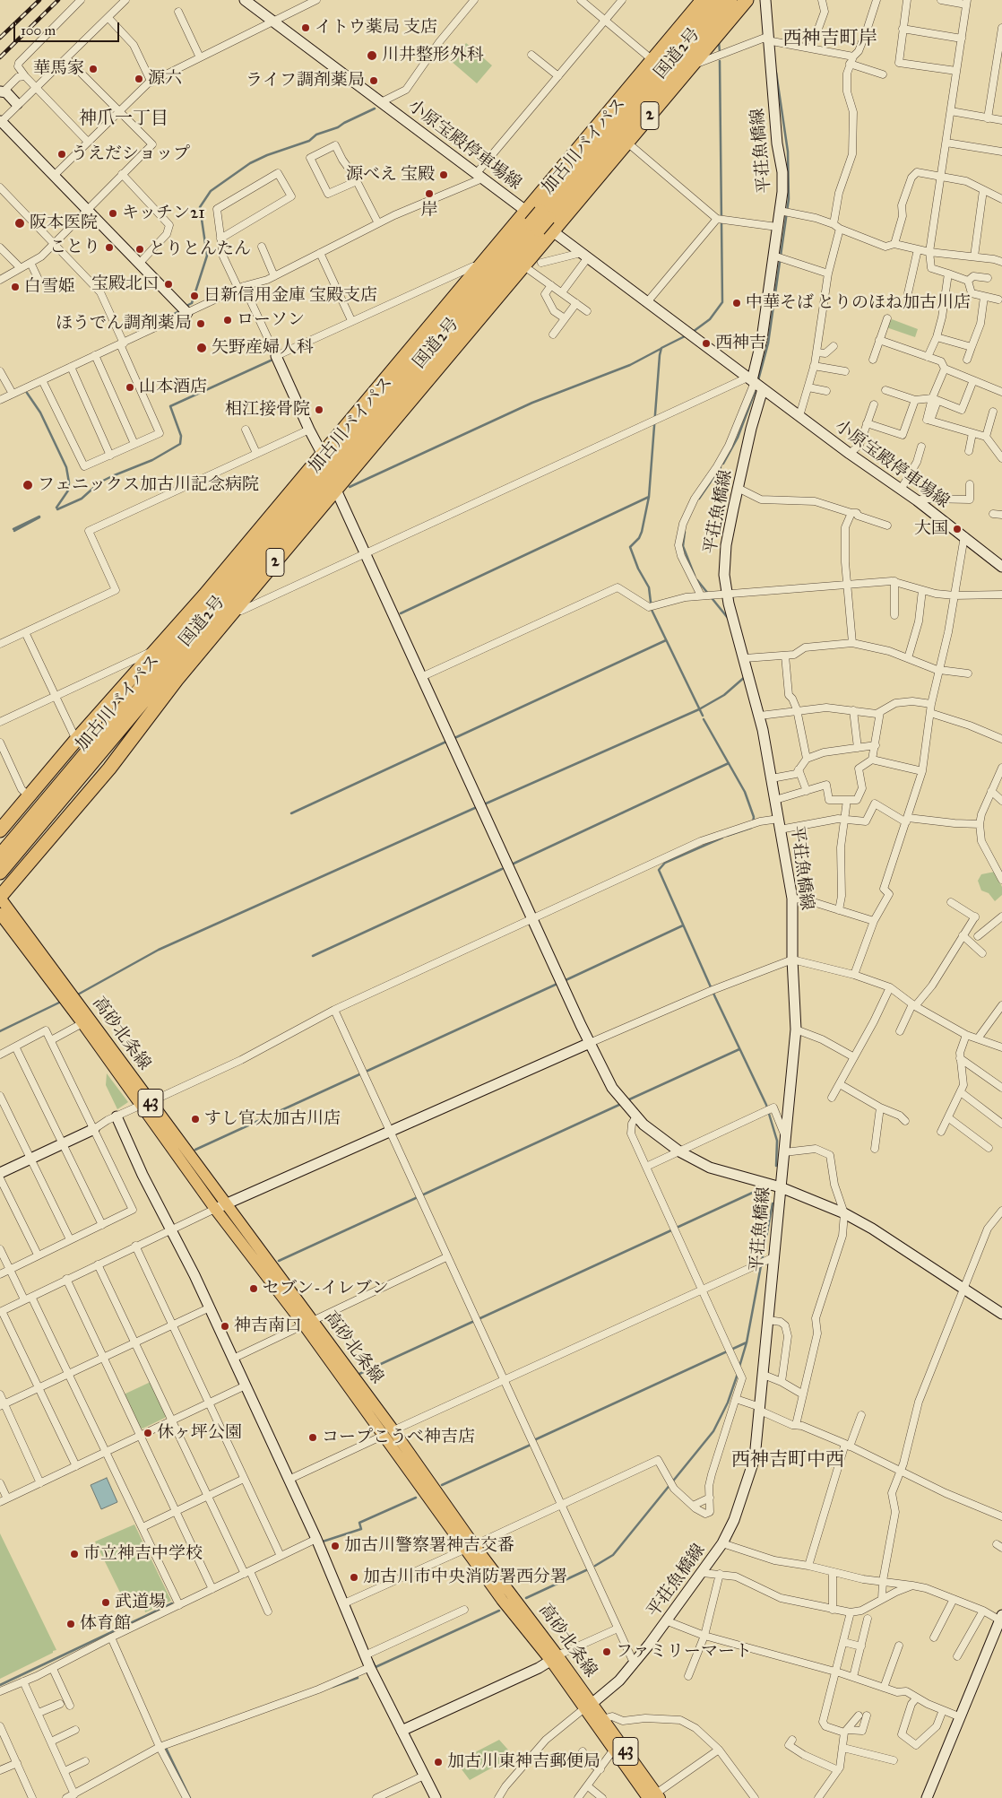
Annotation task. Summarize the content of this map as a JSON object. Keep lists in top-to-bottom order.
{
  "streets": {
    "highway": ["国道2号", "2", "加古川バイパス"],
    "main road": [
      "小原宝殿停車場線",
      "平荘魚橋線",
      "高砂北条線",
      "43"
    ]
  },
  "crossings": [
    ["国道2号", "小原宝殿停車場線"],
    ["国道2号", "加古川バイパス"],
    ["国道2号", "高砂北条線"],
    ["小原宝殿停車場線", "加古川バイパス"],
    ["小原宝殿停車場線", "平荘魚橋線"],
    ["平荘魚橋線", "高砂北条線"]
  ],
  "districts": ["西神吉町岸", "神爪一丁目", "西神吉町中西"],
  "places": [
    "イトウ薬局 支店",
    "川井整形外科",
    "華馬家",
    "源六",
    "ライフ調剤薬局",
    "うえだショップ",
    "源べえ 宝殿",
    "岸",
    "キッチン21",
    "阪本医院",
    "ことり",
    "とりとんたん",
    "宝殿北口",
    "白雪姫",
    "日新信用金庫 宝殿支店",
    "中華そば とりのほね加古川店",
    "ローソン",
    "ほうでん調剤薬局",
    "西神吉",
    "矢野産婦人科",
    "山本酒店",
    "相江接骨院",
    "フェニックス加古川記念病院",
    "大国",
    "すし官太加古川店",
    "セブン-イレブン",
    "神吉南口",
    "休ヶ坪公園",
    "コープこうべ神吉店",
    "加古川警察署神吉交番",
    "市立神吉中学校",
    "加古川市中央消防署西分署",
    "武道場",
    "体育館",
    "ファミリーマート",
    "加古川東神吉郵便局"
  ],
  "scale_bar": "100 m"
}
